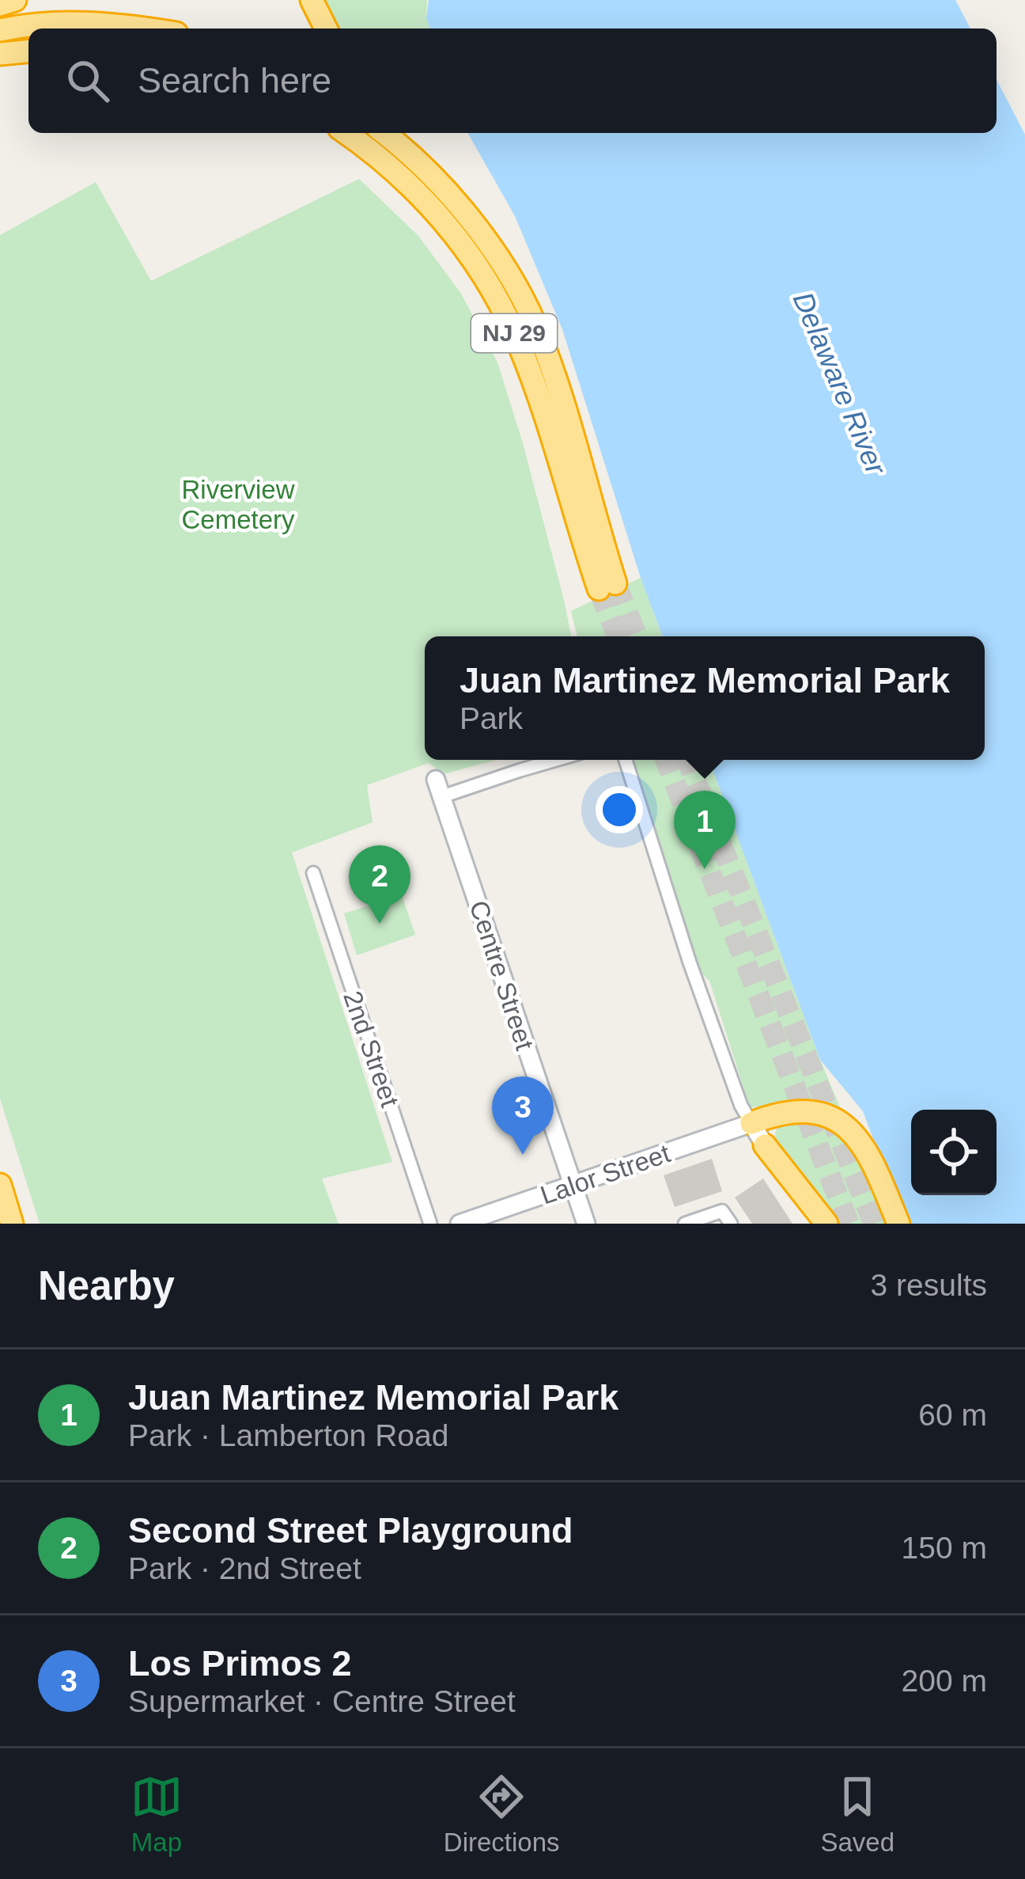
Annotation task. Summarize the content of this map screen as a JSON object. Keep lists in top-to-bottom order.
{
  "streets": {
    "highway": ["NJ 29"],
    "street": ["Centre Street", "2nd Street", "Lalor Street"]
  },
  "crossings": [
    ["Centre Street", "Lalor Street"]
  ],
  "water": ["Delaware River"],
  "parks": ["Riverview Cemetery"],
  "page": {
    "search": "Search here",
    "popup": ["Juan Martinez Memorial Park", "Park"],
    "pins": ["1", "2", "3"],
    "heading": ["Nearby", "3 results"],
    "list": [
      {
        "mark": "1",
        "name": "Juan Martinez Memorial Park",
        "note": "Park · Lamberton Road",
        "value": "60 m"
      },
      {
        "mark": "2",
        "name": "Second Street Playground",
        "note": "Park · 2nd Street",
        "value": "150 m"
      },
      {
        "mark": "3",
        "name": "Los Primos 2",
        "note": "Supermarket · Centre Street",
        "value": "200 m"
      }
    ],
    "nav": ["Map", "Directions", "Saved"]
  }
}
